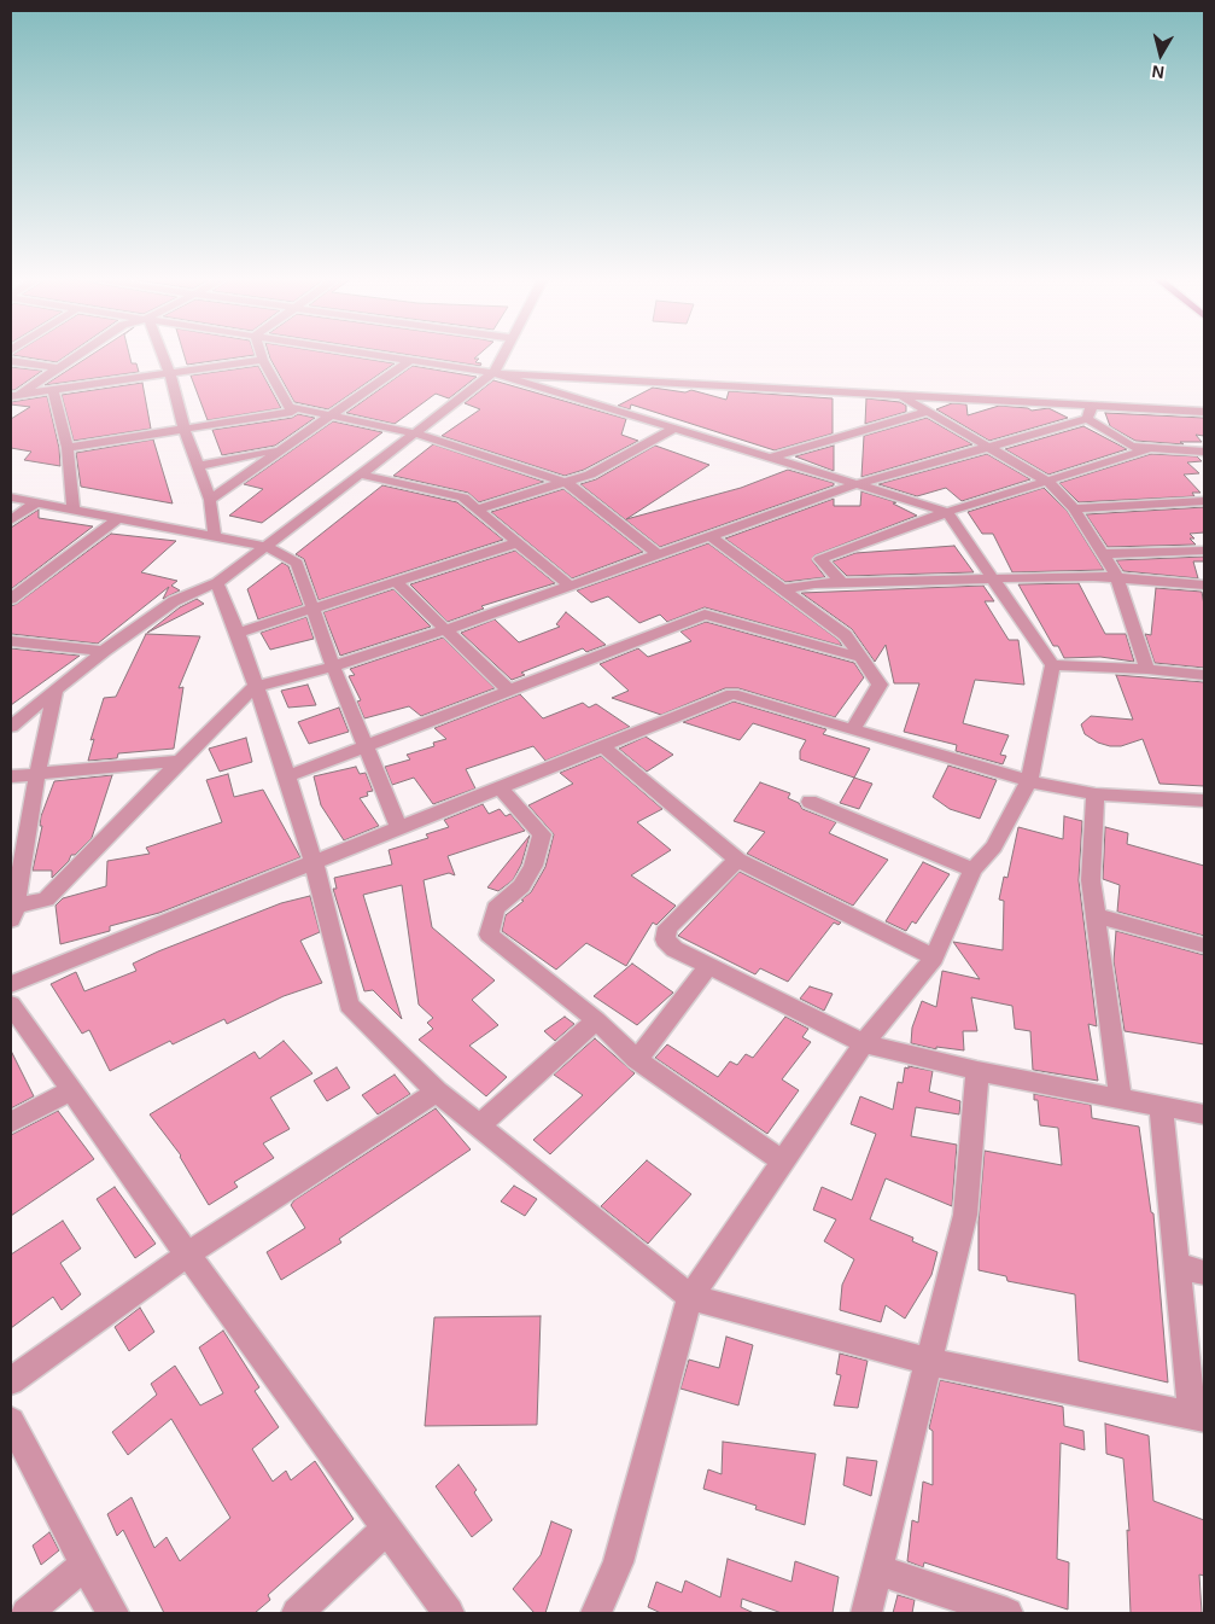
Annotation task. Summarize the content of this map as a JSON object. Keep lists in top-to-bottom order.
{
  "north": "bottom"
}
